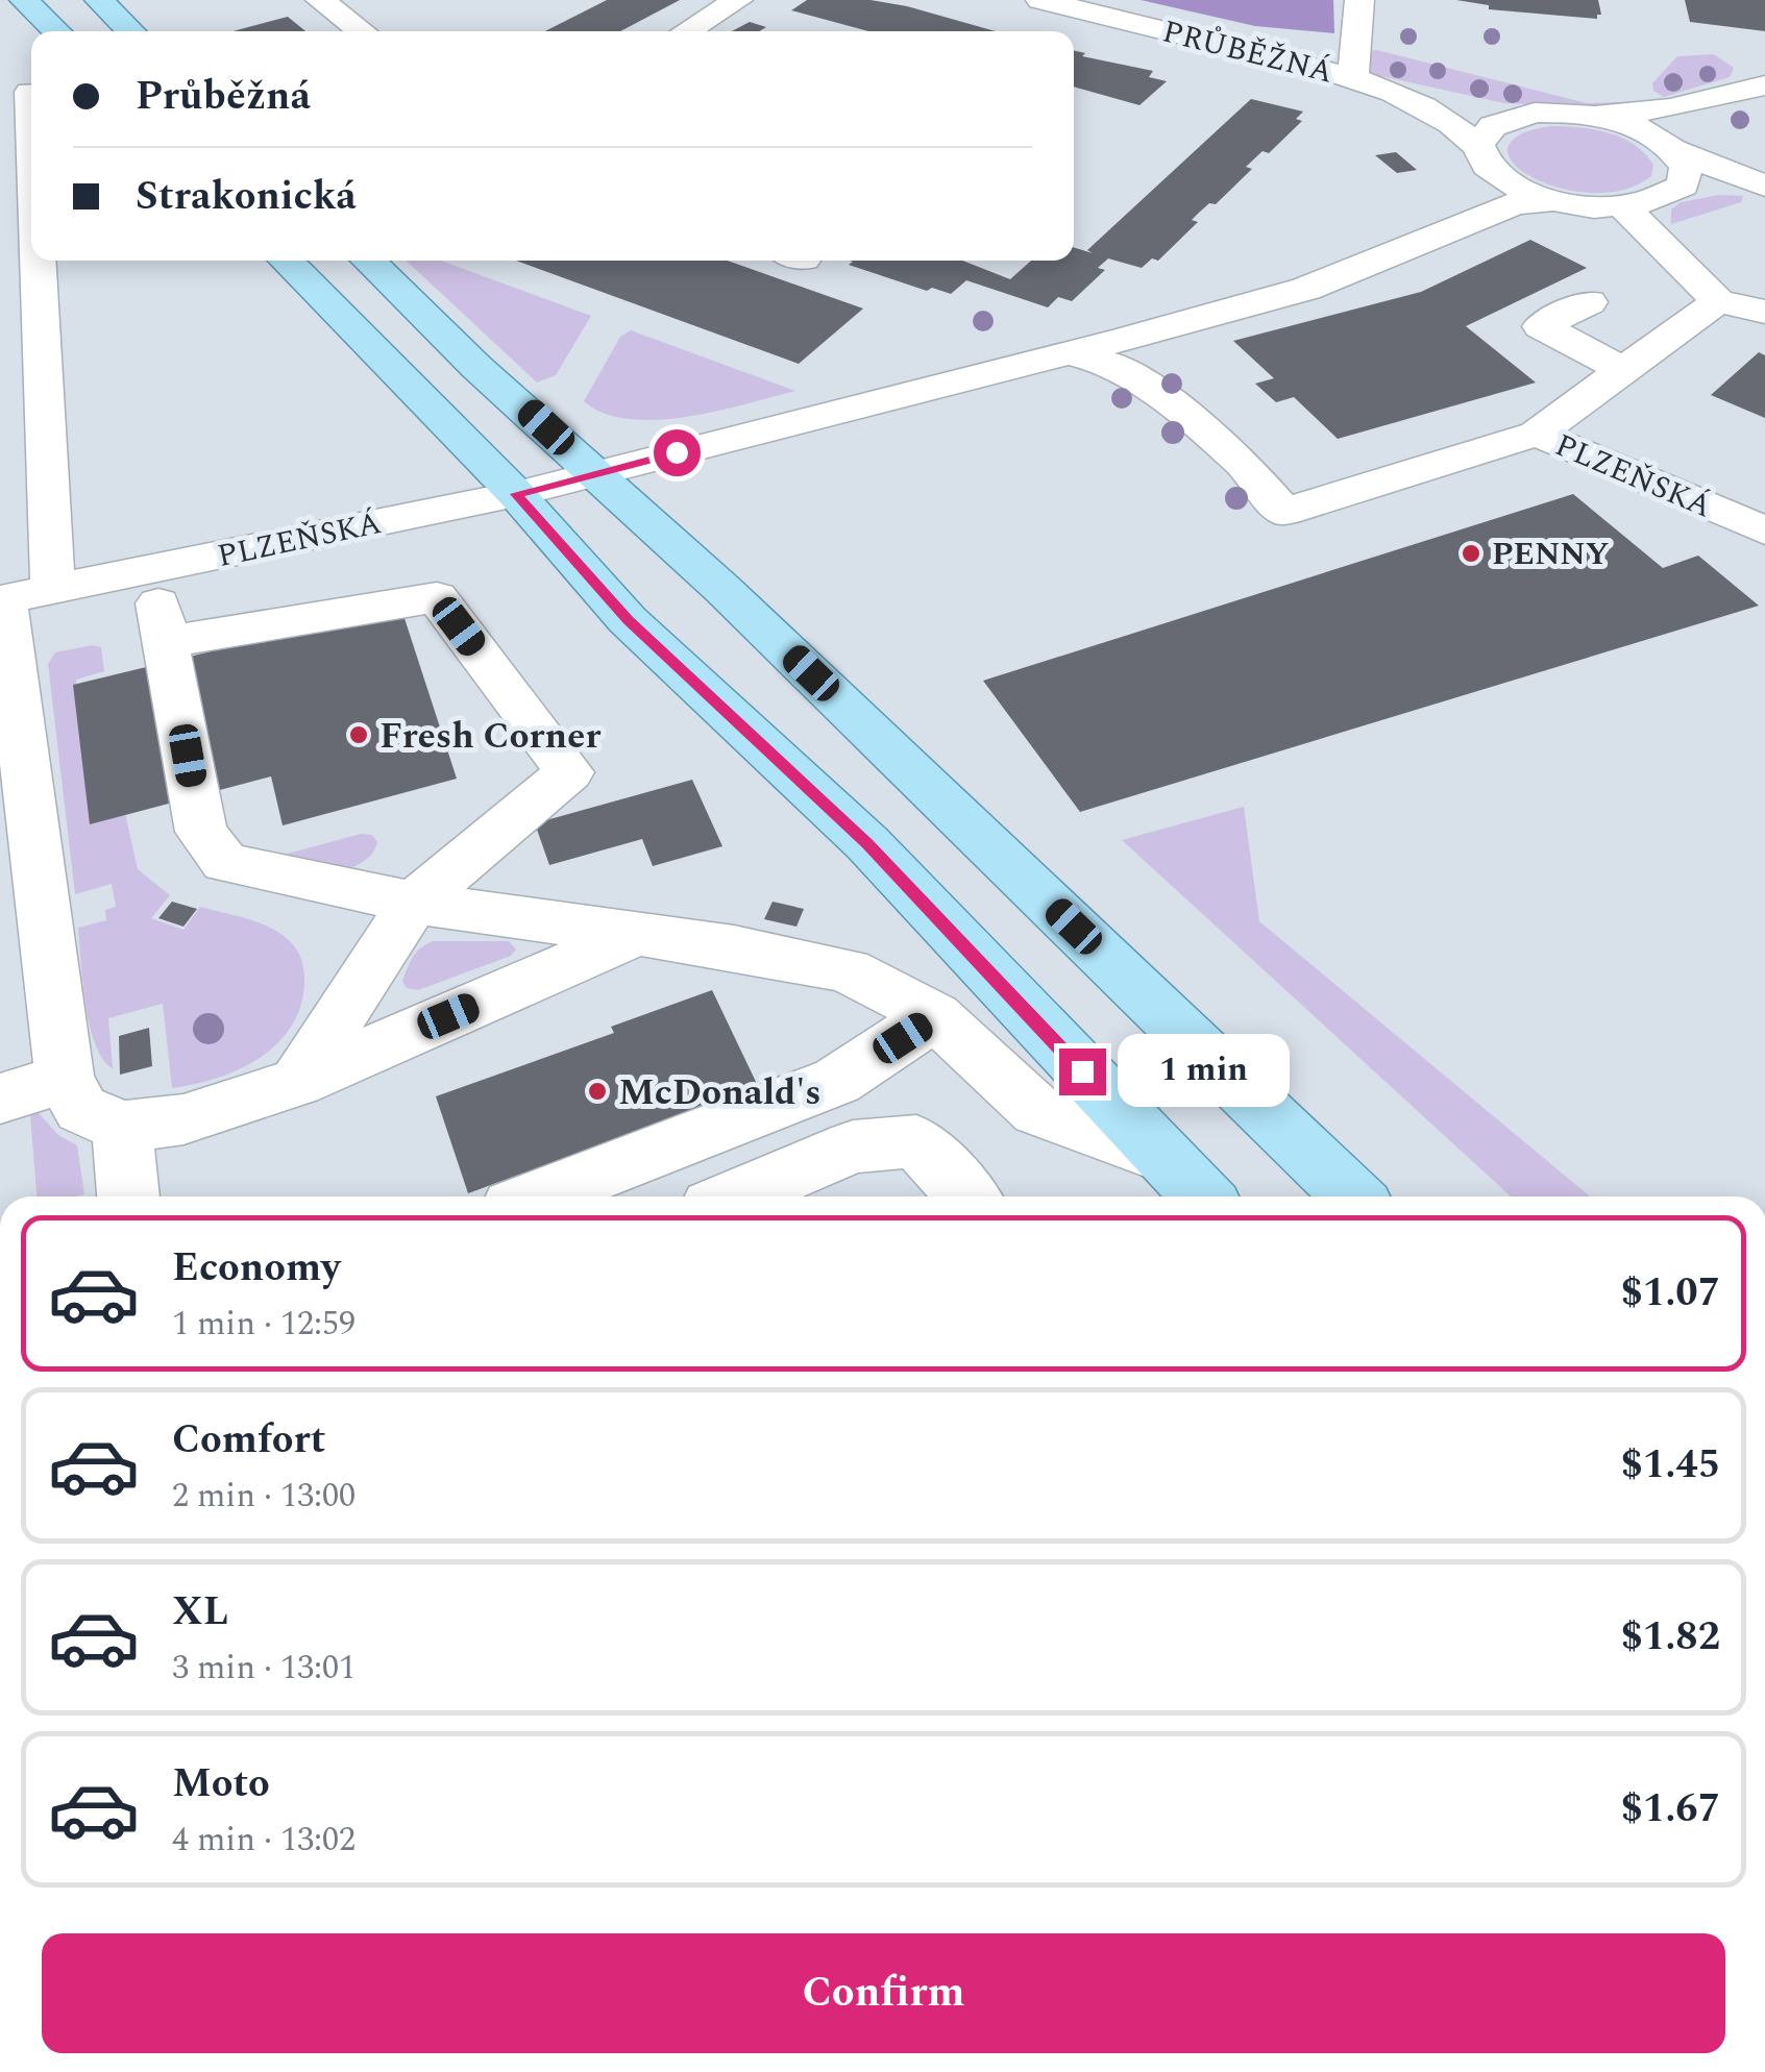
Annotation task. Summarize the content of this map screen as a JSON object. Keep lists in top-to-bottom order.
{
  "streets": {
    "street": ["PRŮBĚŽNÁ", "PLZEŇSKÁ"]
  },
  "places": ["PENNY", "Fresh Corner", "McDonald's"],
  "page": {
    "banner": ["Průběžná", "Strakonická"],
    "bubble": "1 min",
    "list": [
      {
        "name": "Economy",
        "note": "1 min · 12:59",
        "value": "$1.07"
      },
      {
        "name": "Comfort",
        "note": "2 min · 13:00",
        "value": "$1.45"
      },
      {
        "name": "XL",
        "note": "3 min · 13:01",
        "value": "$1.82"
      },
      {
        "name": "Moto",
        "note": "4 min · 13:02",
        "value": "$1.67"
      }
    ],
    "buttons": "Confirm"
  }
}
